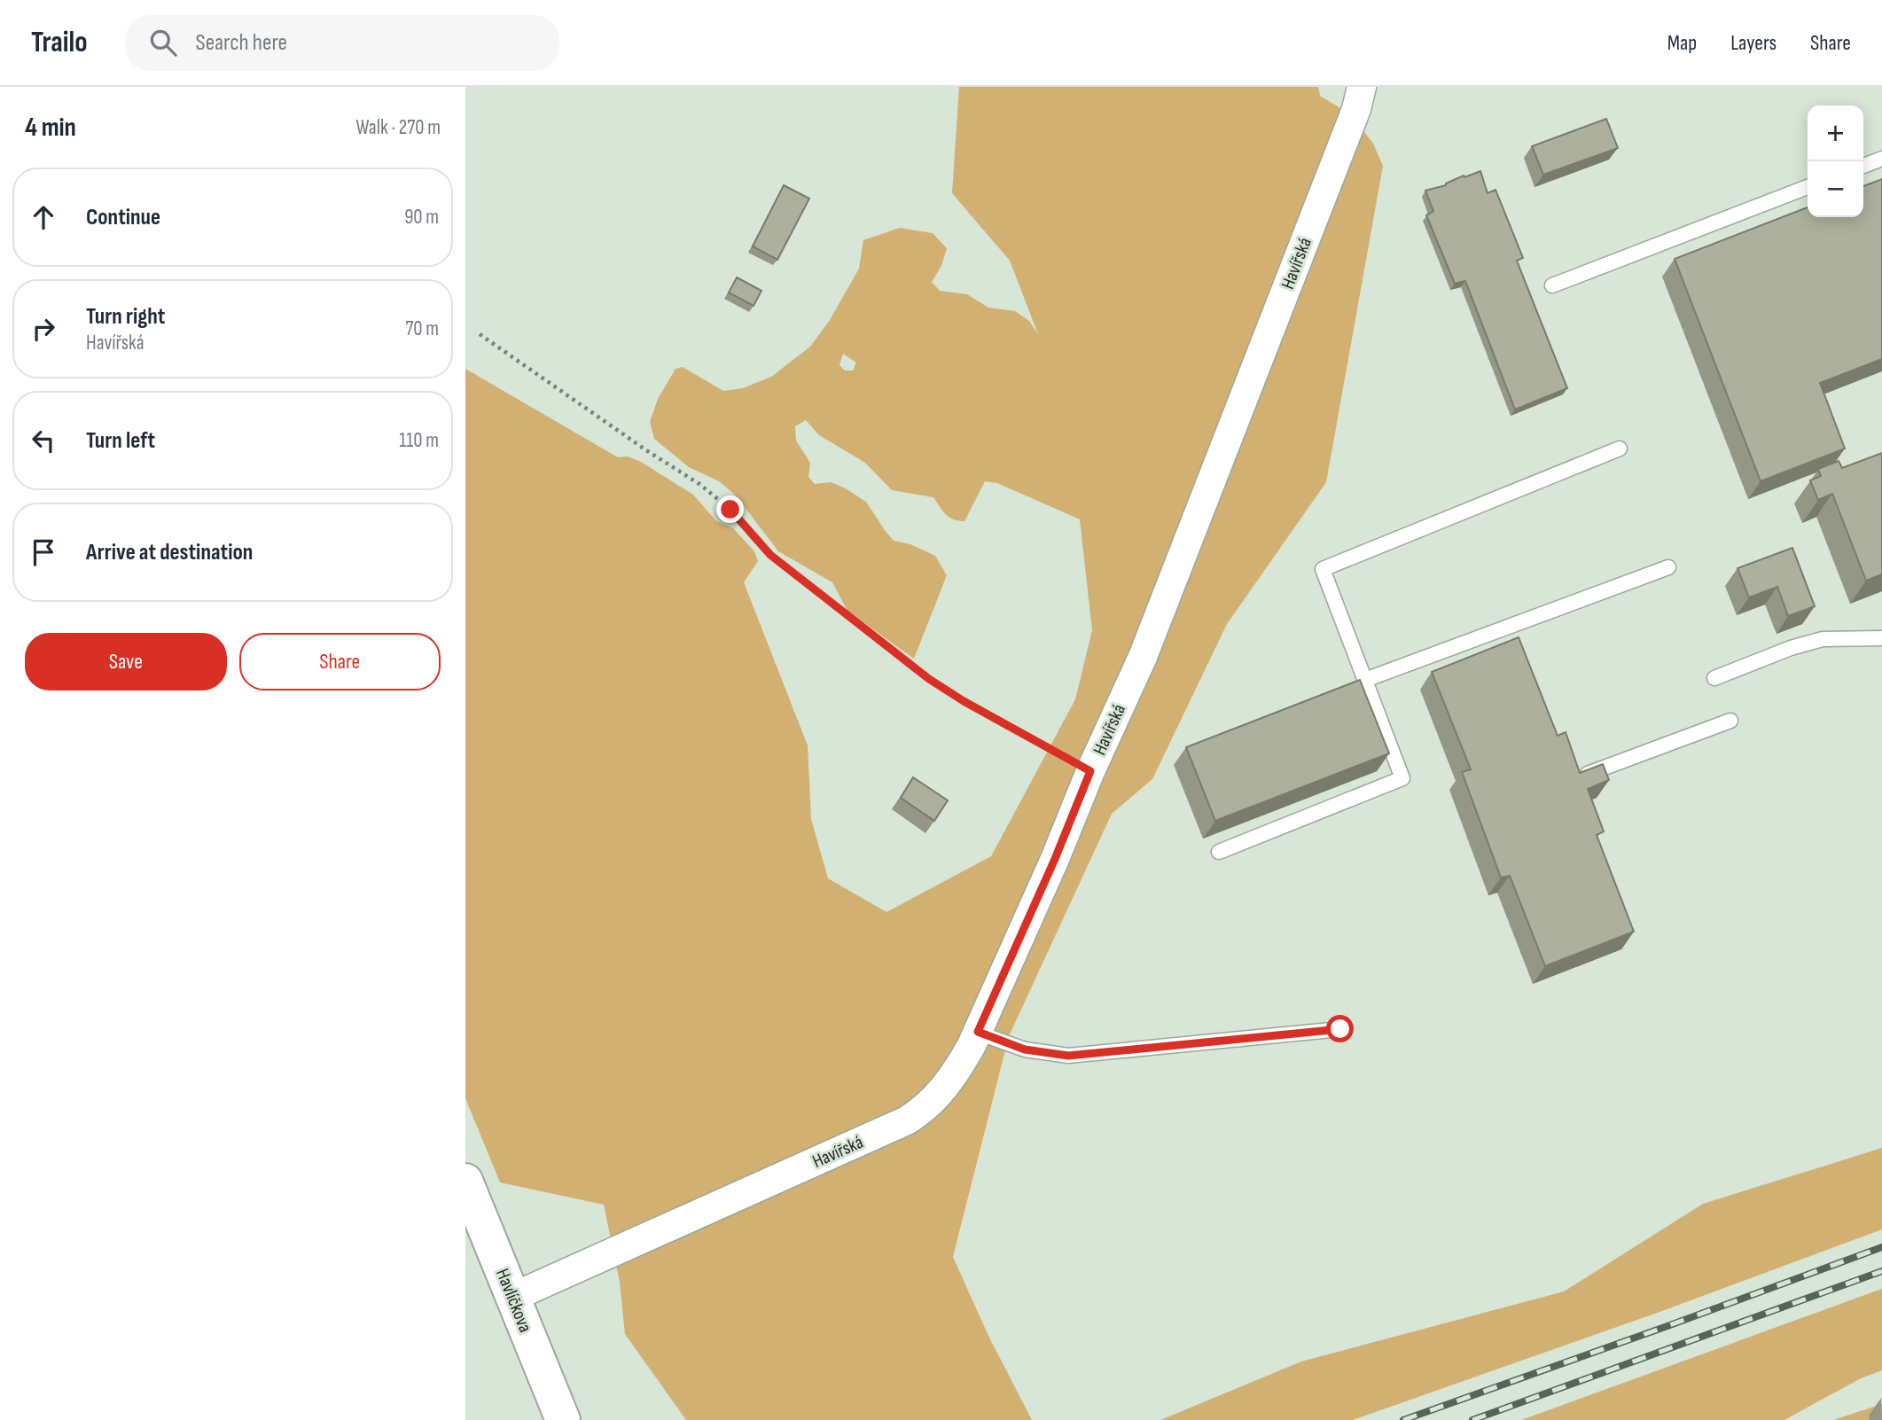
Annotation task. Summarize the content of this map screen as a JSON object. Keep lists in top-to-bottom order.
{
  "streets": {
    "main road": ["Havlíčkova"],
    "street": ["Havířská"]
  },
  "crossings": [
    ["Havířská", "Havlíčkova"]
  ],
  "page": {
    "header": "Trailo",
    "search": "Search here",
    "nav": ["Map", "Layers", "Share"],
    "heading": ["4 min", "Walk · 270 m"],
    "map_buttons": ["+", "−"],
    "list": [
      ["Continue", "90 m"],
      ["Turn right", "Havířská", "70 m"],
      ["Turn left", "110 m"],
      "Arrive at destination"
    ],
    "buttons": ["Save", "Share"]
  }
}
